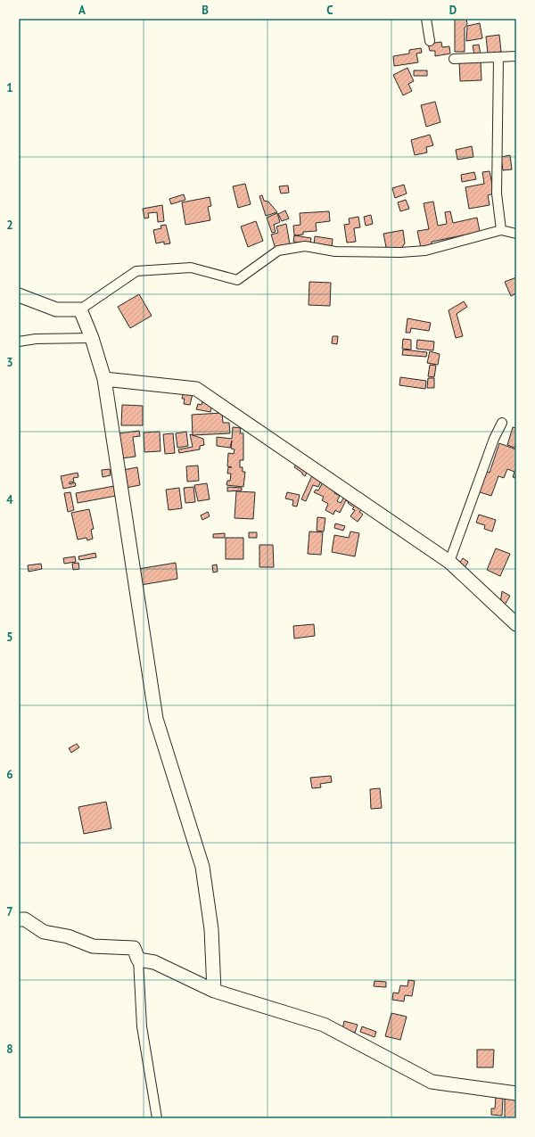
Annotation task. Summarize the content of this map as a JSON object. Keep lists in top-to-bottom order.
{
  "grid": {
    "columns": [
      "A",
      "B",
      "C",
      "D"
    ],
    "rows": [
      "1",
      "2",
      "3",
      "4",
      "5",
      "6",
      "7",
      "8"
    ]
  }
}
